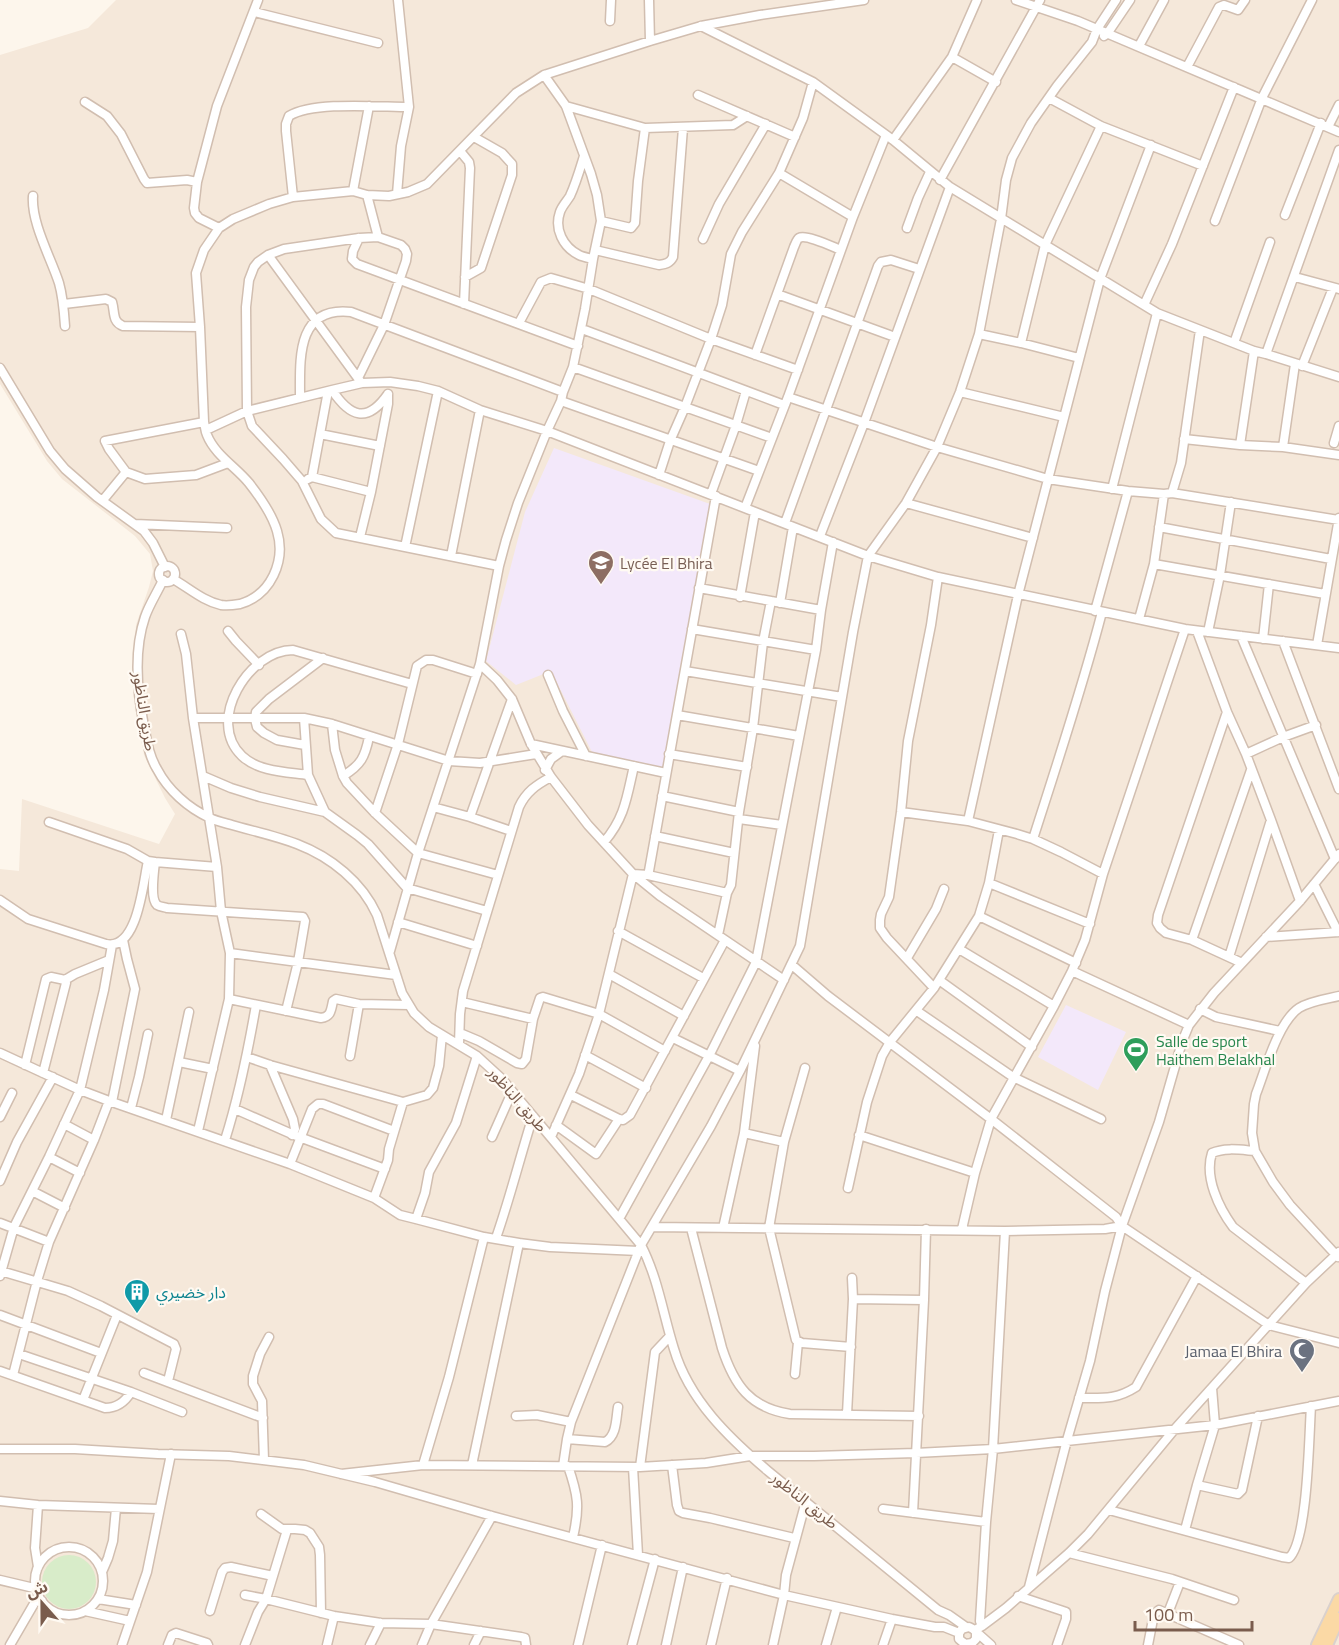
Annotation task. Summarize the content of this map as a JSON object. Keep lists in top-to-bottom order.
{
  "streets": {
    "street": ["طريق الناظور"]
  },
  "places": {
    "school or university": ["Lycée El Bhira"],
    "sports": ["Salle de sport Haithem Belakhal"],
    "building": ["دار خضيري"],
    "mosque": ["Jamaa El Bhira"]
  },
  "scale_bar": "100 m",
  "north": "top"
}
